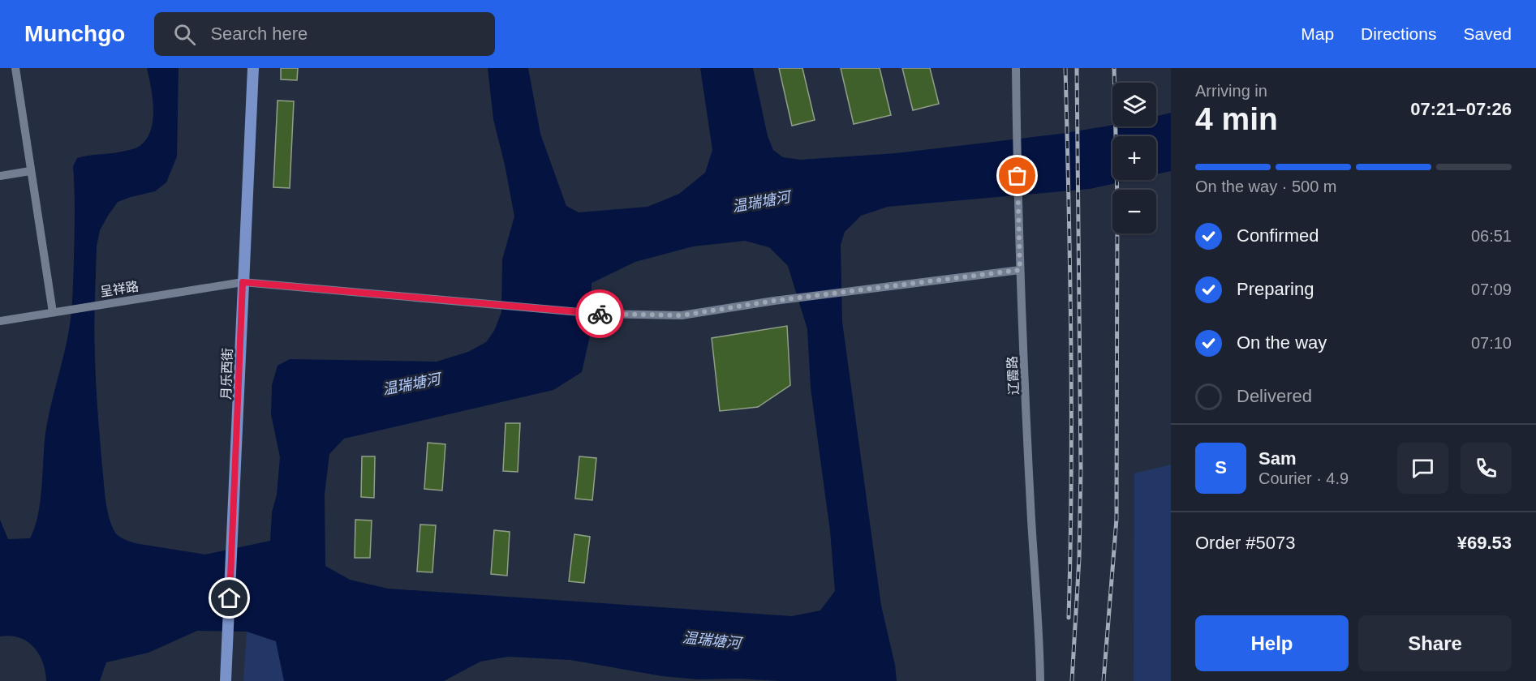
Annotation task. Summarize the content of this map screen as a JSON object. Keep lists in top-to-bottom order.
{
  "streets": {
    "main road": ["月乐西街"],
    "street": ["呈祥路", "辽霞路"]
  },
  "crossings": [
    ["呈祥路", "月乐西街"],
    ["呈祥路", "辽霞路"]
  ],
  "water": ["温瑞塘河"],
  "page": {
    "header": "Munchgo",
    "search": "Search here",
    "nav": ["Map", "Directions", "Saved"],
    "heading": ["4 min", "Arriving in", "07:21–07:26"],
    "panel": [
      "Sam",
      "Courier · 4.9",
      "Order #5073",
      "¥69.53"
    ],
    "map_buttons": ["+", "−"],
    "bar": "On the way · 500 m",
    "list": [
      ["Confirmed", "06:51"],
      ["Preparing", "07:09"],
      ["On the way", "07:10"],
      "Delivered"
    ],
    "round": "S",
    "buttons": ["Help", "Share"]
  }
}
